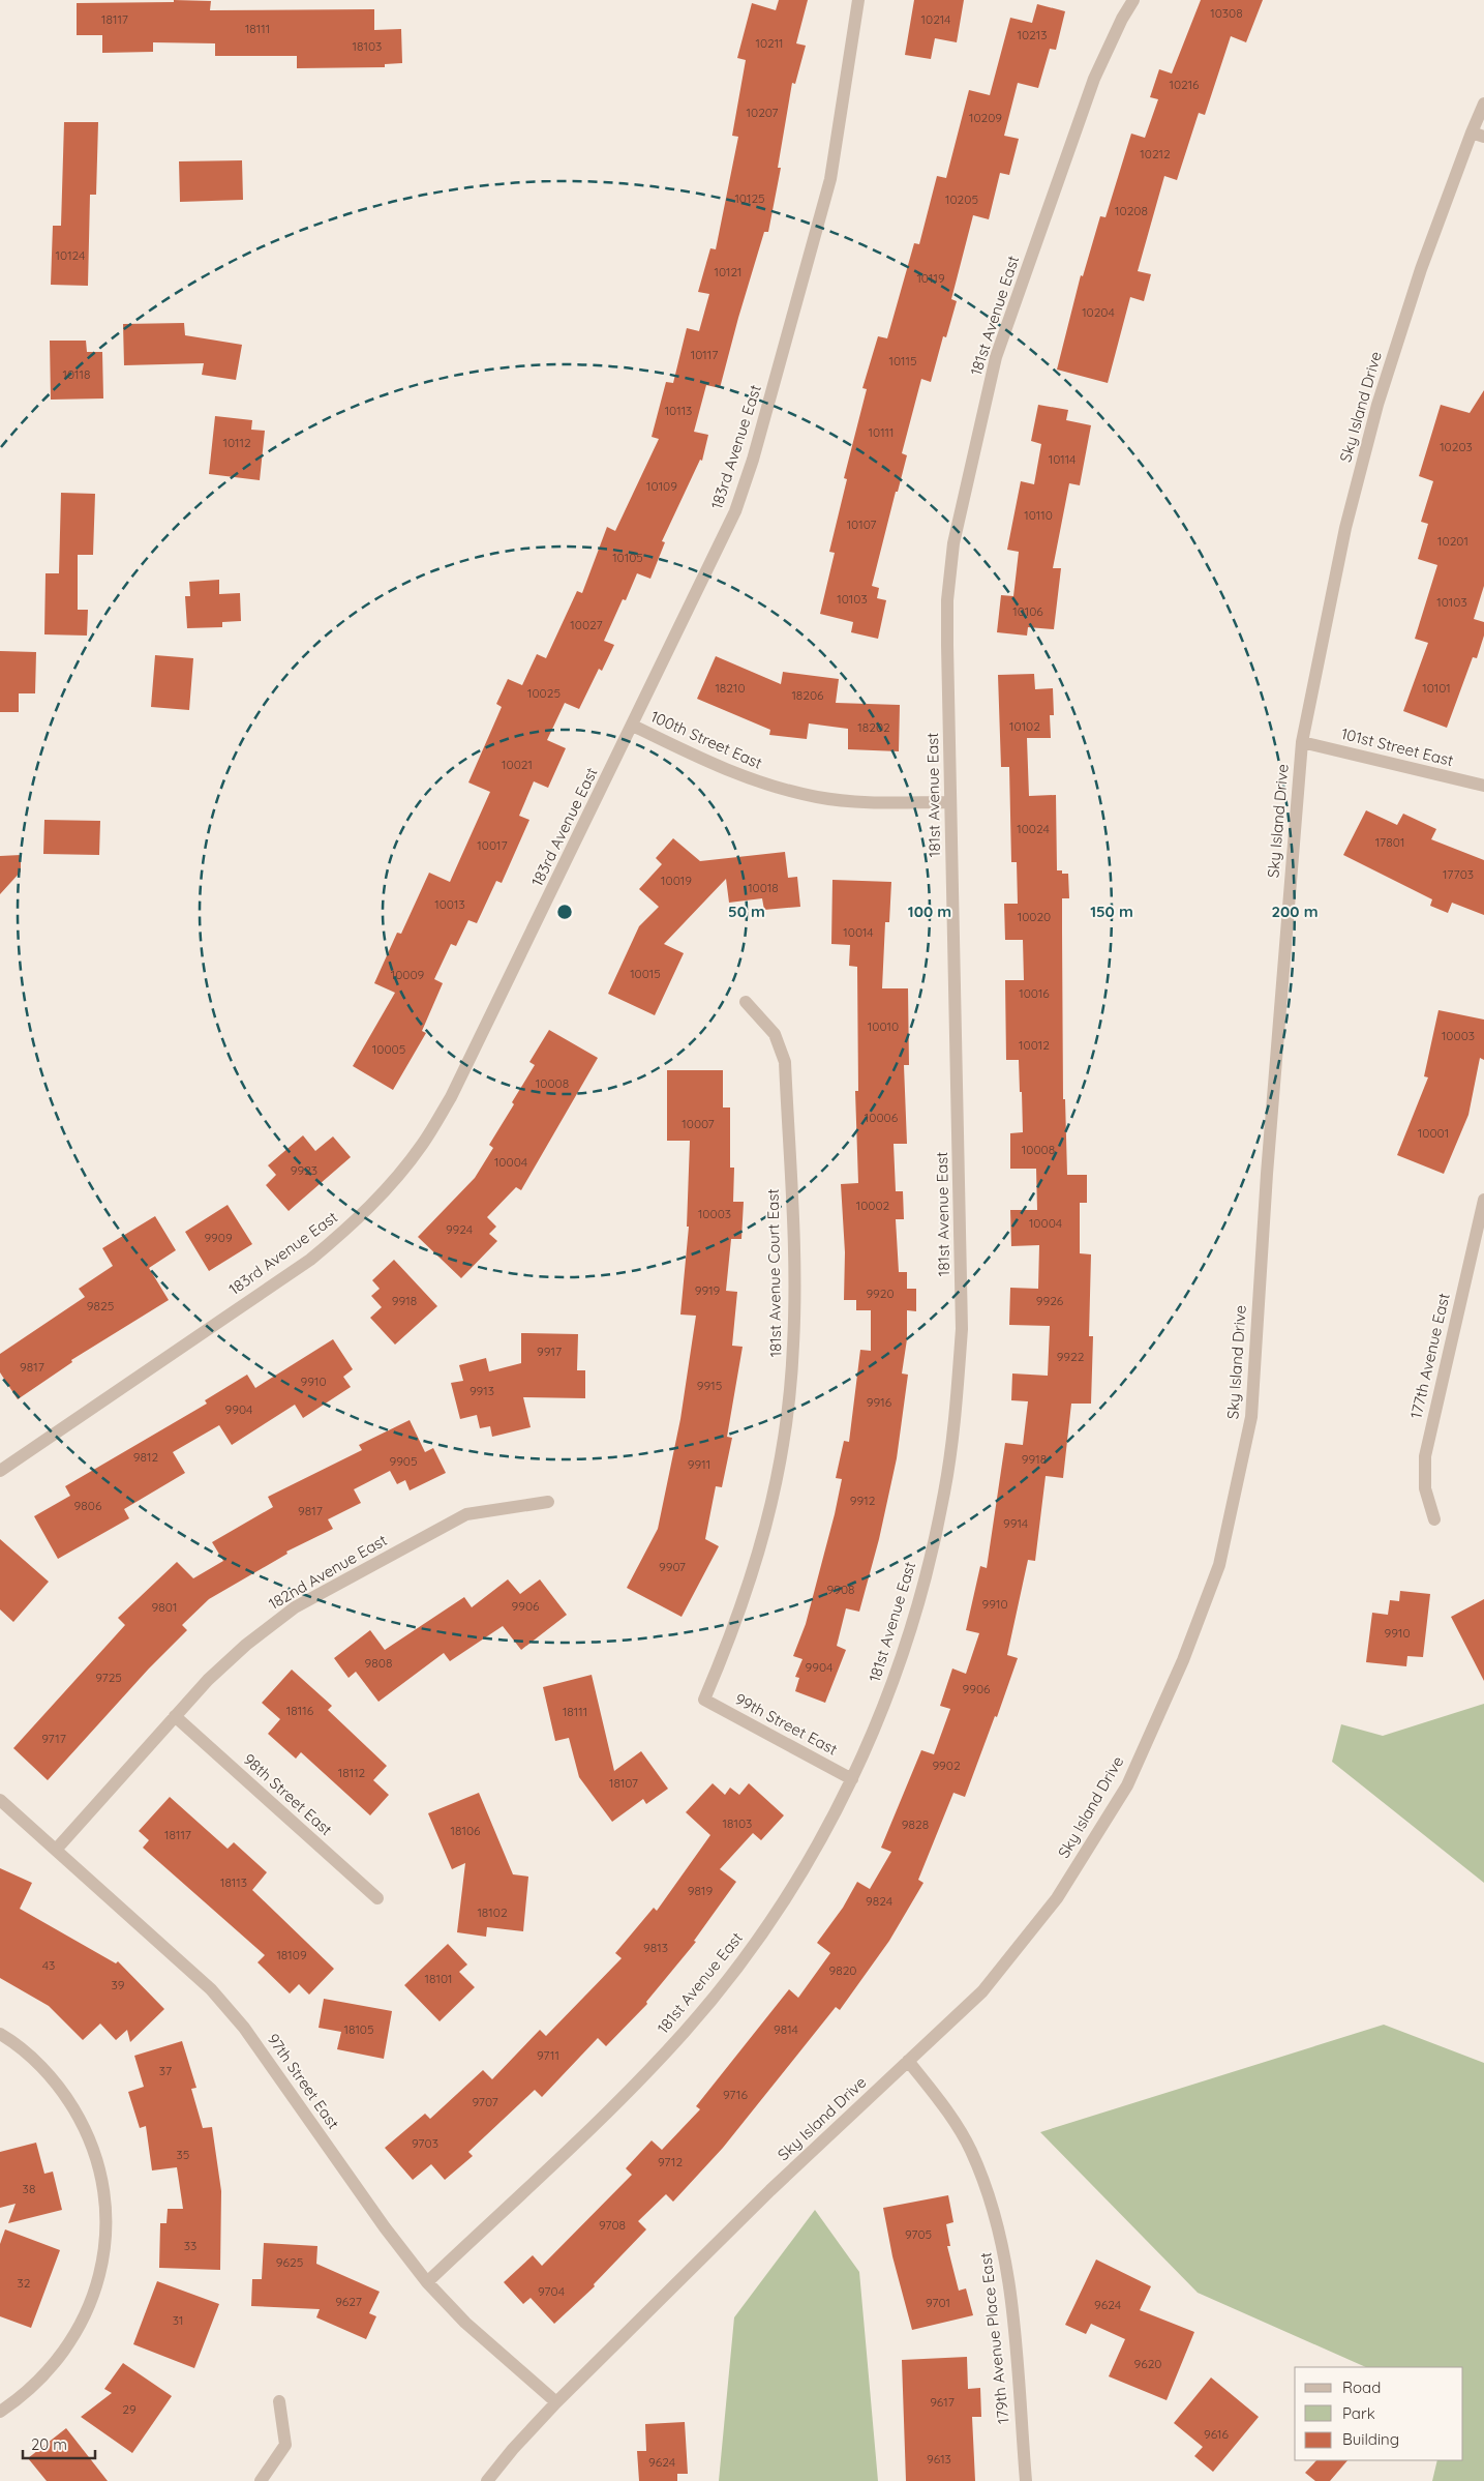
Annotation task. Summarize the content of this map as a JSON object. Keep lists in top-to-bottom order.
{
  "streets": {
    "street": [
      "181st Avenue East",
      "Sky Island Drive",
      "183rd Avenue East",
      "100th Street East",
      "101st Street East",
      "181st Avenue Court East",
      "177th Avenue East",
      "182nd Avenue East",
      "99th Street East",
      "98th Street East",
      "97th Street East",
      "179th Avenue Place East"
    ]
  },
  "crossings": [
    ["181st Avenue East", "100th Street East"],
    ["181st Avenue East", "99th Street East"],
    ["181st Avenue East", "97th Street East"],
    ["Sky Island Drive", "101st Street East"],
    ["Sky Island Drive", "97th Street East"],
    ["Sky Island Drive", "179th Avenue Place East"],
    ["183rd Avenue East", "100th Street East"],
    ["181st Avenue Court East", "99th Street East"],
    ["182nd Avenue East", "98th Street East"],
    ["182nd Avenue East", "97th Street East"]
  ],
  "house_numbers": [
    "10308",
    "18117",
    "10214",
    "18111",
    "10213",
    "10211",
    "18103",
    "10216",
    "10207",
    "10209",
    "10212",
    "10125",
    "10205",
    "10208",
    "10124",
    "10121",
    "10119",
    "10204",
    "10117",
    "10115",
    "10118",
    "10113",
    "10111",
    "10112",
    "10203",
    "10114",
    "10109",
    "10110",
    "10107",
    "10201",
    "10105",
    "10103",
    "10103",
    "10106",
    "10027",
    "18210",
    "10101",
    "10025",
    "18206",
    "10102",
    "18202",
    "10021",
    "10024",
    "17801",
    "10017",
    "17703",
    "10019",
    "10018",
    "10013",
    "10020",
    "10014",
    "10015",
    "10009",
    "10016",
    "10010",
    "10003",
    "10012",
    "10005",
    "10008",
    "10006",
    "10007",
    "10001",
    "10008",
    "10004",
    "9923",
    "10002",
    "10003",
    "10004",
    "9924",
    "9909",
    "9919",
    "9920",
    "9918",
    "9926",
    "9825",
    "9917",
    "9922",
    "9817",
    "9910",
    "9915",
    "9913",
    "9916",
    "9904",
    "9812",
    "9918",
    "9905",
    "9911",
    "9912",
    "9806",
    "9817",
    "9914",
    "9907",
    "9908",
    "9910",
    "9906",
    "9801",
    "9910",
    "9808",
    "9904",
    "9725",
    "9906",
    "18116",
    "18111",
    "9717",
    "9902",
    "18112",
    "18107",
    "18103",
    "9828",
    "18106",
    "18117",
    "18113",
    "9819",
    "9824",
    "18102",
    "9813",
    "18109",
    "43",
    "9820",
    "18101",
    "39",
    "18105",
    "9814",
    "9711",
    "37",
    "9716",
    "9707",
    "9703",
    "35",
    "9712",
    "38",
    "9708",
    "9705",
    "33",
    "9625",
    "32",
    "9704",
    "9627",
    "9701",
    "9624",
    "31",
    "9620",
    "9617",
    "29",
    "9616",
    "9613",
    "9624"
  ],
  "legend": ["Road", "Park", "Building"],
  "scale_bar": "20 m",
  "rings": [
    "50 m",
    "100 m",
    "150 m",
    "200 m"
  ]
}
